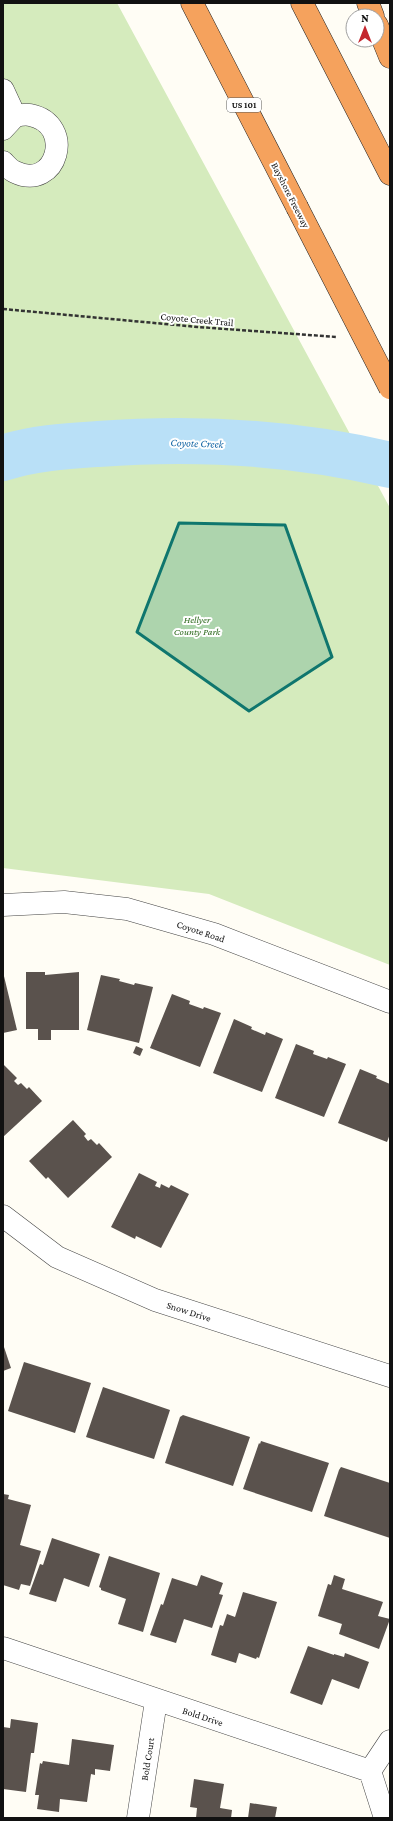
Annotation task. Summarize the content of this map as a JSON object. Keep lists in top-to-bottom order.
{
  "streets": {
    "highway": ["US 101", "Bayshore Freeway"],
    "street": [
      "Coyote Road",
      "Snow Drive",
      "Bold Drive",
      "Bold Court"
    ],
    "path": ["Coyote Creek Trail"]
  },
  "crossings": [
    ["Bold Drive", "Bold Court"]
  ],
  "water": ["Coyote Creek"],
  "parks": ["Hellyer County Park"],
  "north": "top"
}
